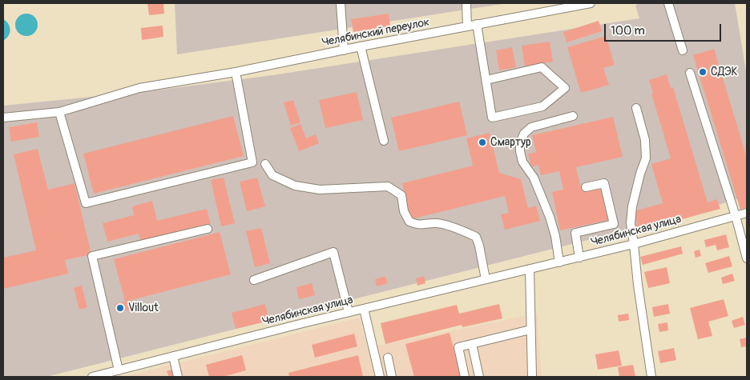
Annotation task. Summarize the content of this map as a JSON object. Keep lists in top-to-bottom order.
{
  "streets": {
    "street": ["Челябинский переулок", "Челябинская улица"]
  },
  "places": ["СДЭК", "Смартур", "Villout"],
  "scale_bar": "100 m"
}
